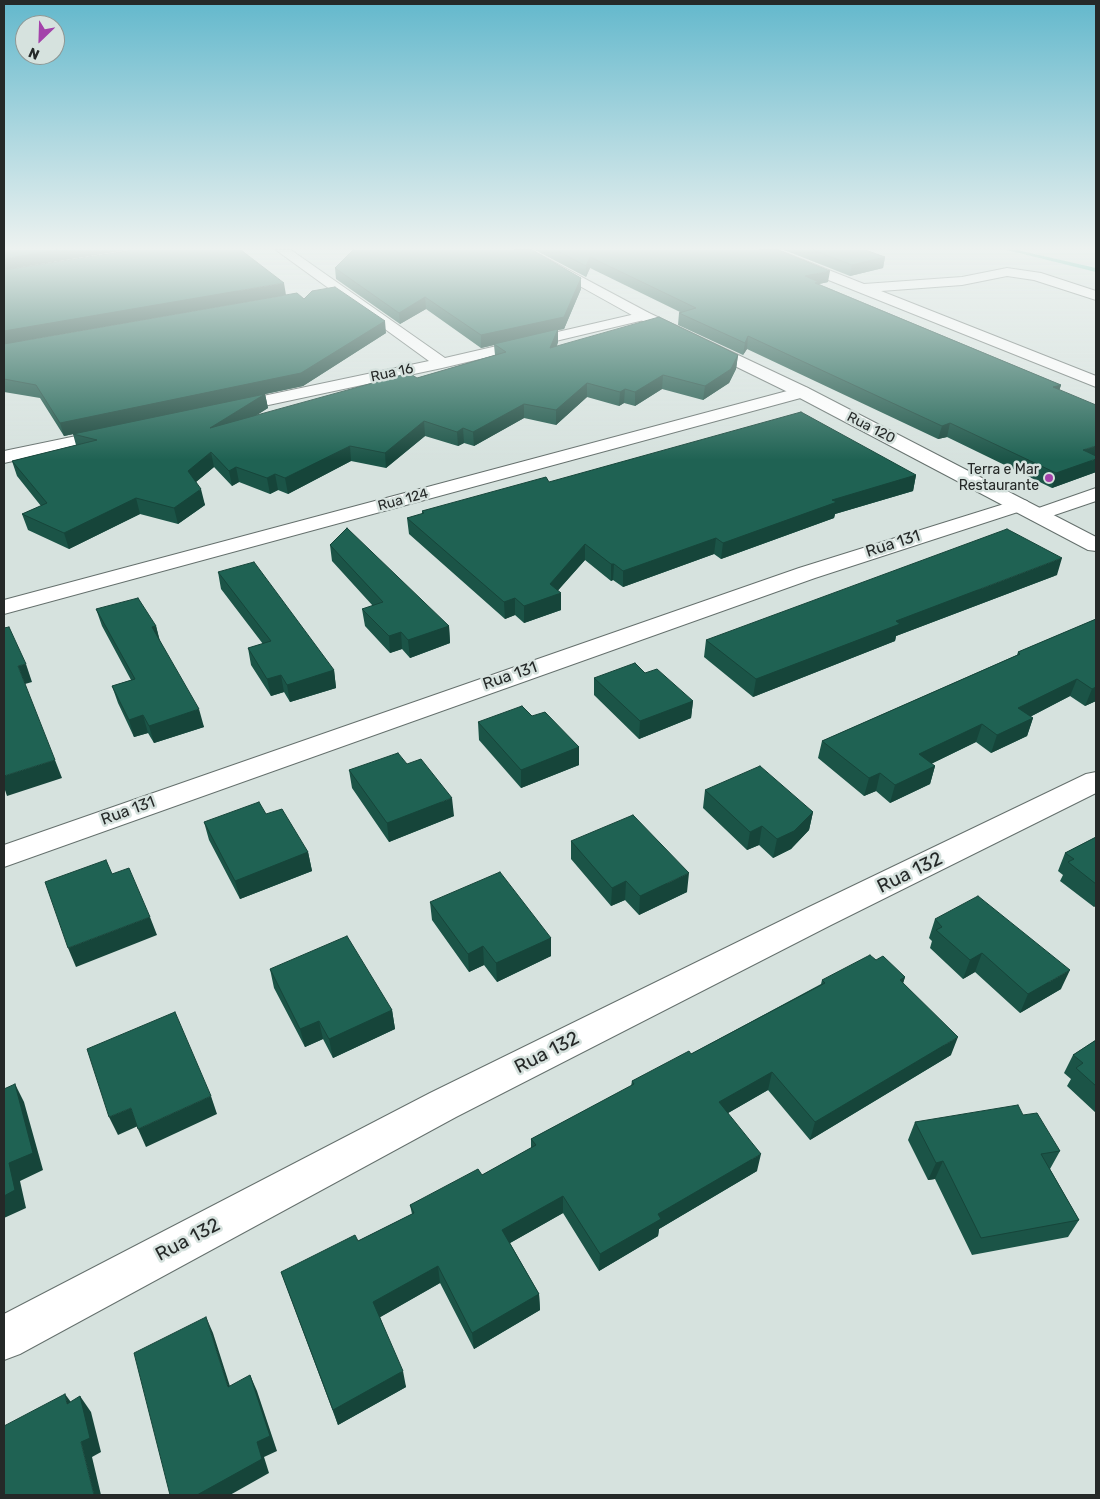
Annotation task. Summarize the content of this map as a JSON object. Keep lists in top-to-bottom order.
{
  "streets": {
    "street": [
      "Rua 16",
      "Rua 120",
      "Rua 124",
      "Rua 131",
      "Rua 132"
    ]
  },
  "crossings": [
    ["Rua 120", "Rua 124"],
    ["Rua 120", "Rua 131"]
  ],
  "places": ["Terra e Mar Restaurante"],
  "north": "bottom left"
}
